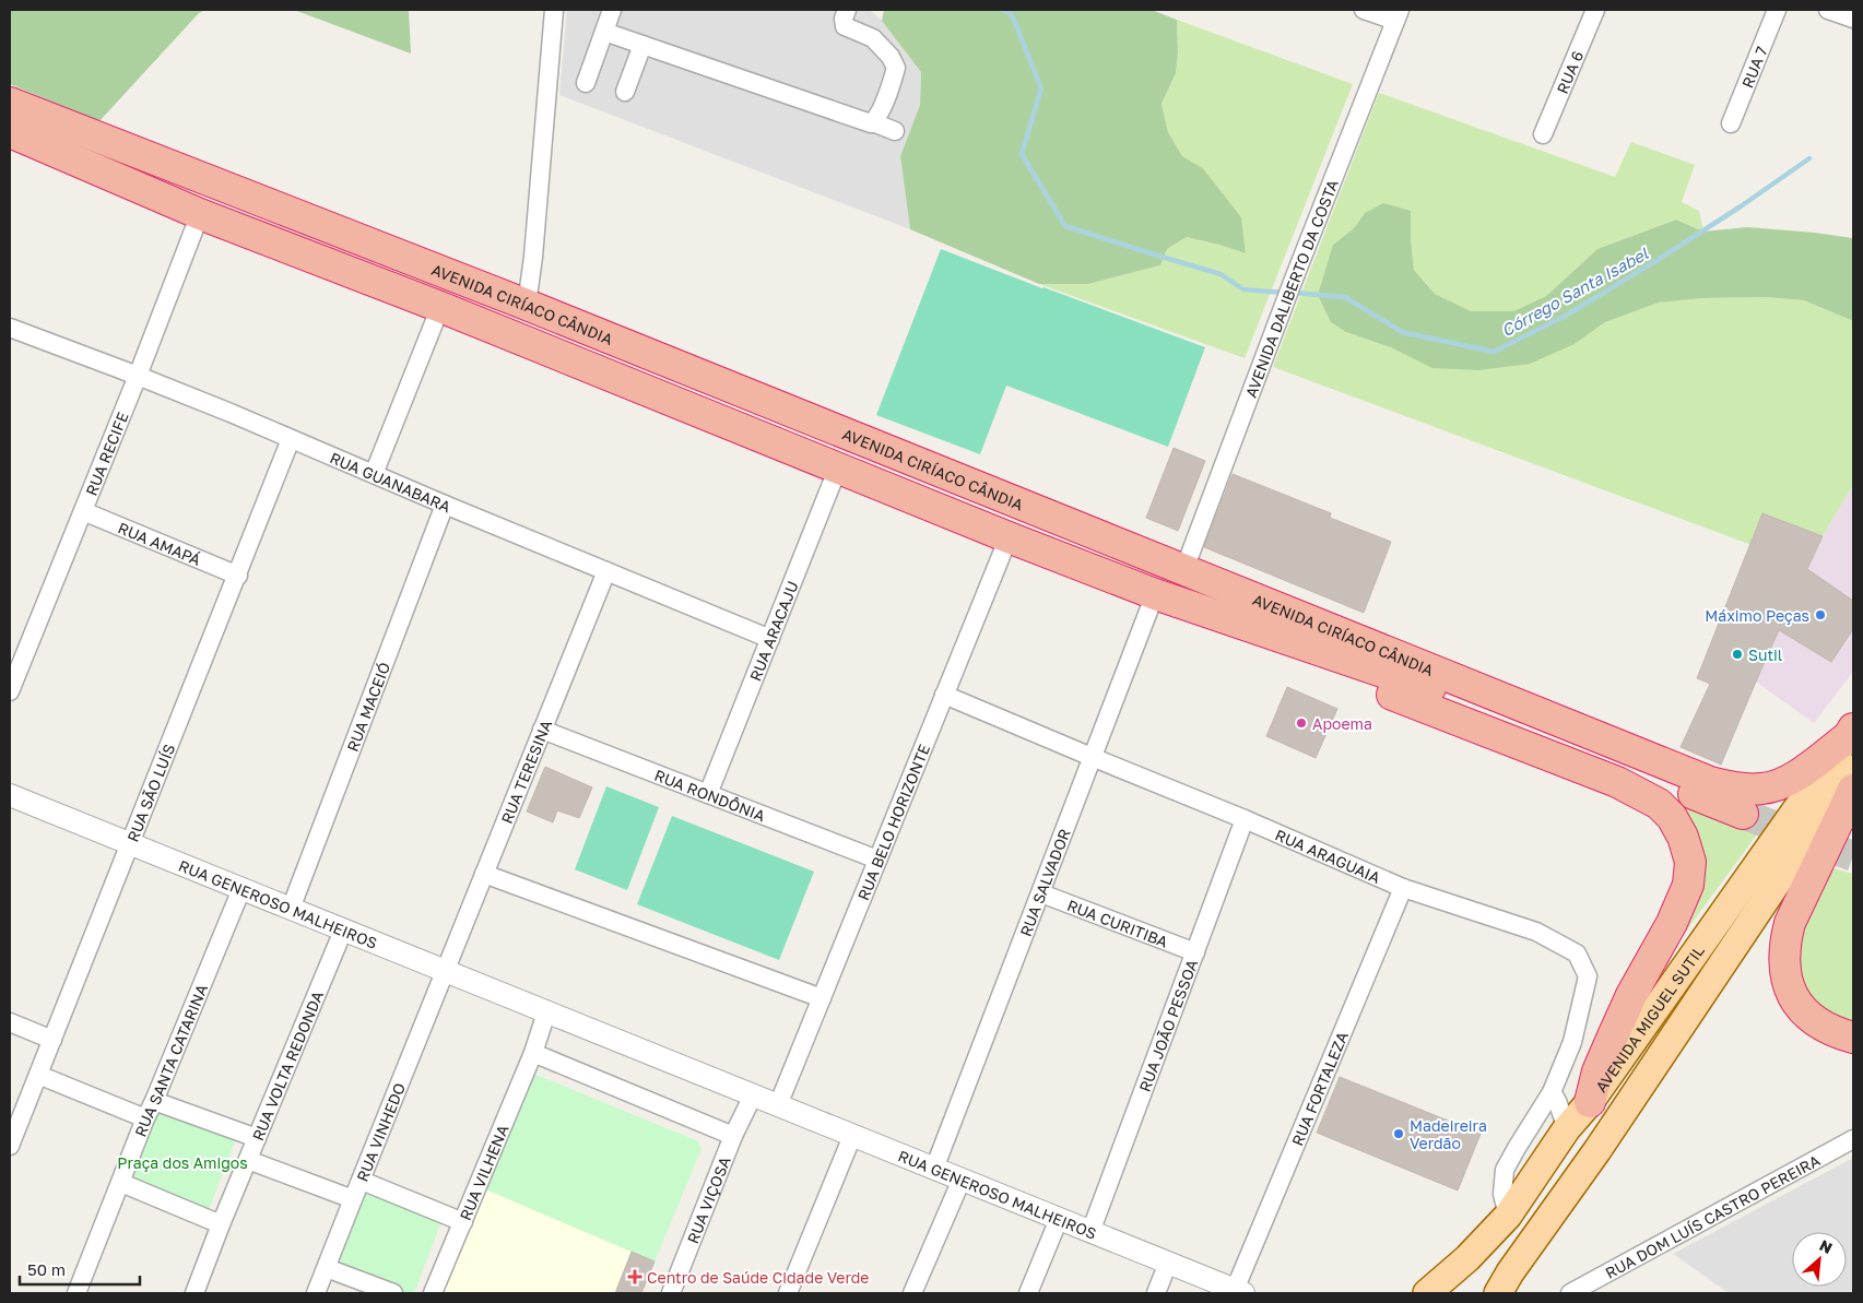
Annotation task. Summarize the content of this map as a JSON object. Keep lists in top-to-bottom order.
{
  "streets": {
    "highway": ["AVENIDA CIRÍACO CÂNDIA"],
    "main road": ["AVENIDA MIGUEL SUTIL"],
    "street": [
      "RUA 7",
      "RUA 6",
      "AVENIDA DALIBERTO DA COSTA",
      "RUA RECIFE",
      "RUA GUANABARA",
      "RUA AMAPÁ",
      "RUA ARACAJU",
      "RUA MACEIÓ",
      "RUA TERESINA",
      "RUA SÃO LUÍS",
      "RUA RONDÔNIA",
      "RUA BELO HORIZONTE",
      "RUA ARAGUAIA",
      "RUA SALVADOR",
      "RUA GENEROSO MALHEIROS",
      "RUA CURITIBA",
      "RUA JOÃO PESSOA",
      "RUA SANTA CATARINA",
      "RUA VOLTA REDONDA",
      "RUA FORTALEZA",
      "RUA VINHEDO",
      "RUA VILHENA",
      "RUA VIÇOSA",
      "RUA DOM LUÍS CASTRO PEREIRA"
    ]
  },
  "crossings": [
    ["AVENIDA DALIBERTO DA COSTA", "AVENIDA CIRÍACO CÂNDIA"],
    ["AVENIDA CIRÍACO CÂNDIA", "AVENIDA MIGUEL SUTIL"],
    ["RUA RECIFE", "RUA GUANABARA"],
    ["RUA RECIFE", "RUA AMAPÁ"],
    ["RUA GUANABARA", "RUA ARACAJU"],
    ["RUA GUANABARA", "RUA MACEIÓ"],
    ["RUA GUANABARA", "RUA TERESINA"],
    ["RUA GUANABARA", "RUA SÃO LUÍS"],
    ["RUA AMAPÁ", "RUA SÃO LUÍS"],
    ["RUA ARACAJU", "RUA RONDÔNIA"],
    ["RUA MACEIÓ", "RUA GENEROSO MALHEIROS"],
    ["RUA TERESINA", "RUA RONDÔNIA"],
    ["RUA TERESINA", "RUA GENEROSO MALHEIROS"],
    ["RUA TERESINA", "RUA VINHEDO"],
    ["RUA SÃO LUÍS", "RUA GENEROSO MALHEIROS"],
    ["RUA RONDÔNIA", "RUA BELO HORIZONTE"],
    ["RUA BELO HORIZONTE", "RUA ARAGUAIA"],
    ["RUA BELO HORIZONTE", "RUA GENEROSO MALHEIROS"],
    ["RUA ARAGUAIA", "RUA SALVADOR"],
    ["RUA ARAGUAIA", "AVENIDA MIGUEL SUTIL"],
    ["RUA ARAGUAIA", "RUA JOÃO PESSOA"],
    ["RUA ARAGUAIA", "RUA FORTALEZA"],
    ["RUA SALVADOR", "RUA GENEROSO MALHEIROS"],
    ["RUA SALVADOR", "RUA CURITIBA"],
    ["RUA GENEROSO MALHEIROS", "RUA JOÃO PESSOA"],
    ["RUA GENEROSO MALHEIROS", "RUA SANTA CATARINA"],
    ["RUA GENEROSO MALHEIROS", "RUA VOLTA REDONDA"],
    ["RUA GENEROSO MALHEIROS", "RUA FORTALEZA"],
    ["RUA GENEROSO MALHEIROS", "RUA VINHEDO"],
    ["RUA CURITIBA", "RUA JOÃO PESSOA"]
  ],
  "water": ["Córrego Santa Isabel"],
  "parks": ["Praça dos Amigos"],
  "places": {
    "other": [
      "Máximo Peças",
      "Sutil",
      "Apoema",
      "Madeireira Verdão"
    ],
    "health": ["Centro de Saúde Cidade Verde"]
  },
  "scale_bar": "50 m",
  "north": "top right"
}
